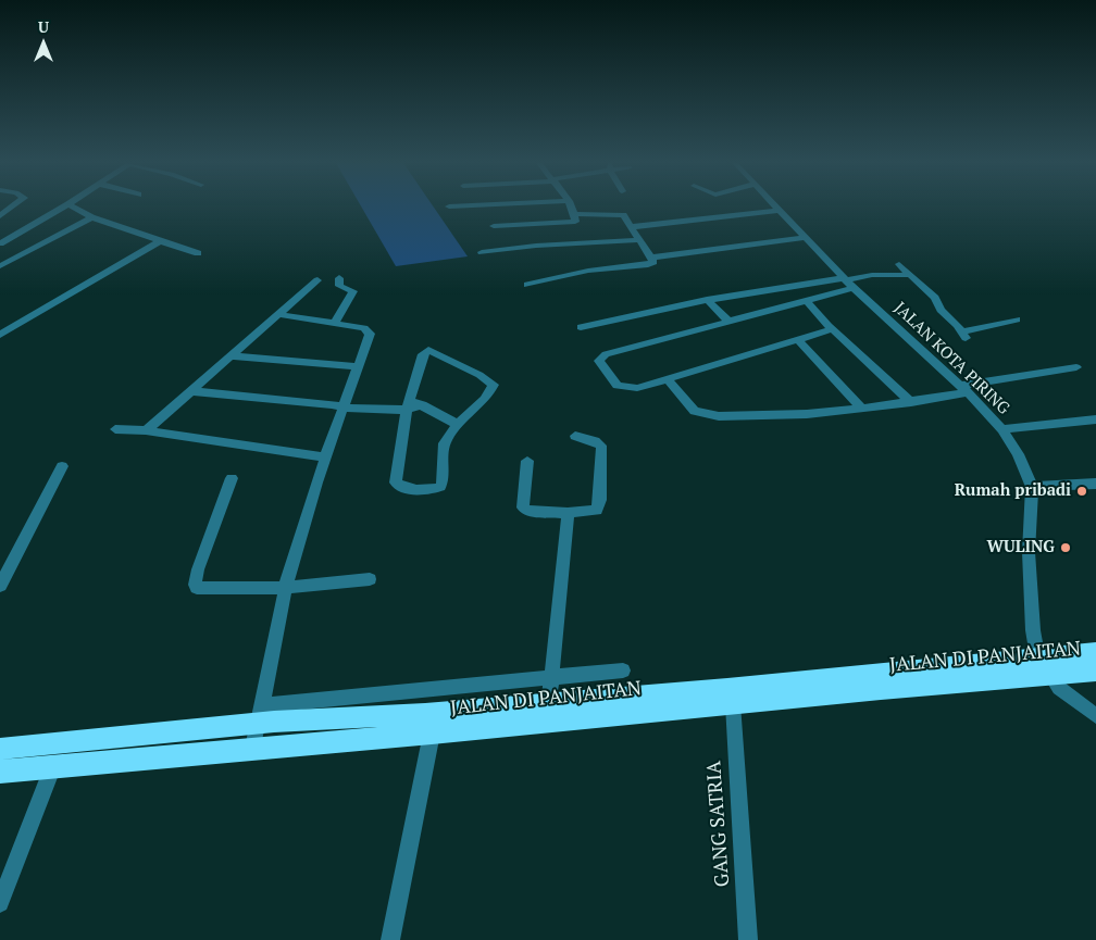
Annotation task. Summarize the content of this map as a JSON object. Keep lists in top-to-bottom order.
{
  "streets": {
    "highway": ["JALAN DI PANJAITAN"],
    "street": ["JALAN KOTA PIRING", "GANG SATRIA"]
  },
  "crossings": [
    ["JALAN KOTA PIRING", "JALAN DI PANJAITAN"],
    ["JALAN DI PANJAITAN", "GANG SATRIA"]
  ],
  "places": ["Rumah pribadi", "WULING"],
  "north": "top"
}
